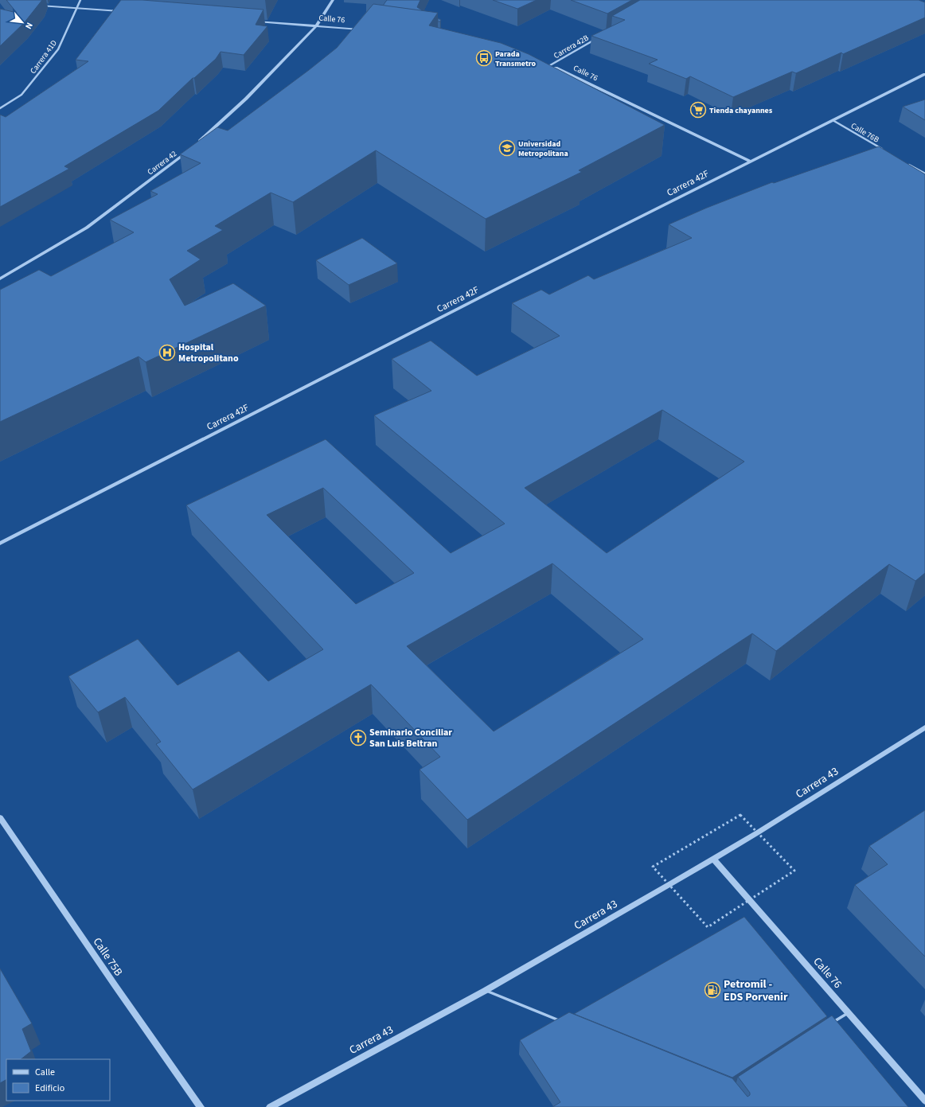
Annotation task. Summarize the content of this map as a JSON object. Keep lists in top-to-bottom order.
{
  "streets": {
    "street": [
      "Calle 76",
      "Carrera 42B",
      "Carrera 41D",
      "Calle 76B",
      "Carrera 42",
      "Carrera 42F",
      "Carrera 43",
      "Calle 75B"
    ]
  },
  "crossings": [
    ["Calle 76", "Carrera 42B"],
    ["Calle 76", "Carrera 42F"],
    ["Calle 76", "Carrera 43"],
    ["Calle 76B", "Carrera 42F"]
  ],
  "places": {
    "bus stop": ["Parada Transmetro"],
    "supermarket": ["Tienda chayannes"],
    "school or university": ["Universidad Metropolitana"],
    "hospital": ["Hospital Metropolitano"],
    "church": ["Seminario Conciliar San Luis Beltran"],
    "fuel station": ["Petromil - EDS Porvenir"]
  },
  "legend": ["Calle", "Edificio"],
  "north": "bottom right"
}
